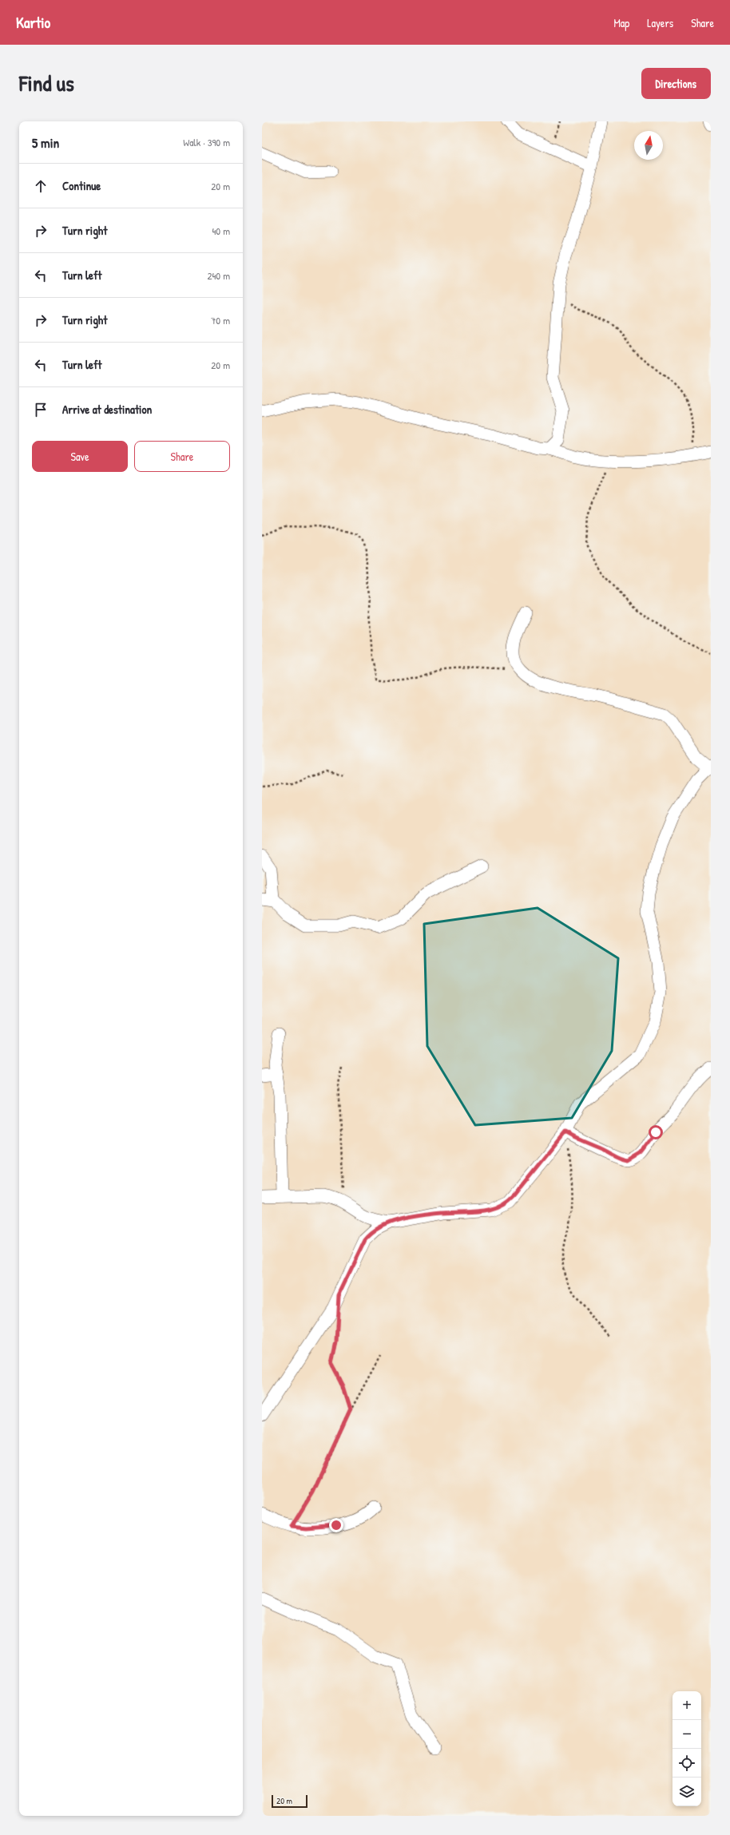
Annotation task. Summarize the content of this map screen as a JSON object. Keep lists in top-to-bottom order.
{
  "scale_bar": "20 m",
  "north": "top",
  "page": {
    "header": "Kartio",
    "nav": ["Map", "Layers", "Share"],
    "title": "Find us",
    "buttons": [
      "Directions",
      ["Save", "Share"]
    ],
    "heading": ["5 min", "Walk · 390 m"],
    "list": [
      ["Continue", "20 m"],
      ["Turn right", "40 m"],
      ["Turn left", "240 m"],
      ["Turn right", "70 m"],
      ["Turn left", "20 m"],
      "Arrive at destination"
    ],
    "map_buttons": ["+", "−"],
    "scale": "20 m"
  }
}
